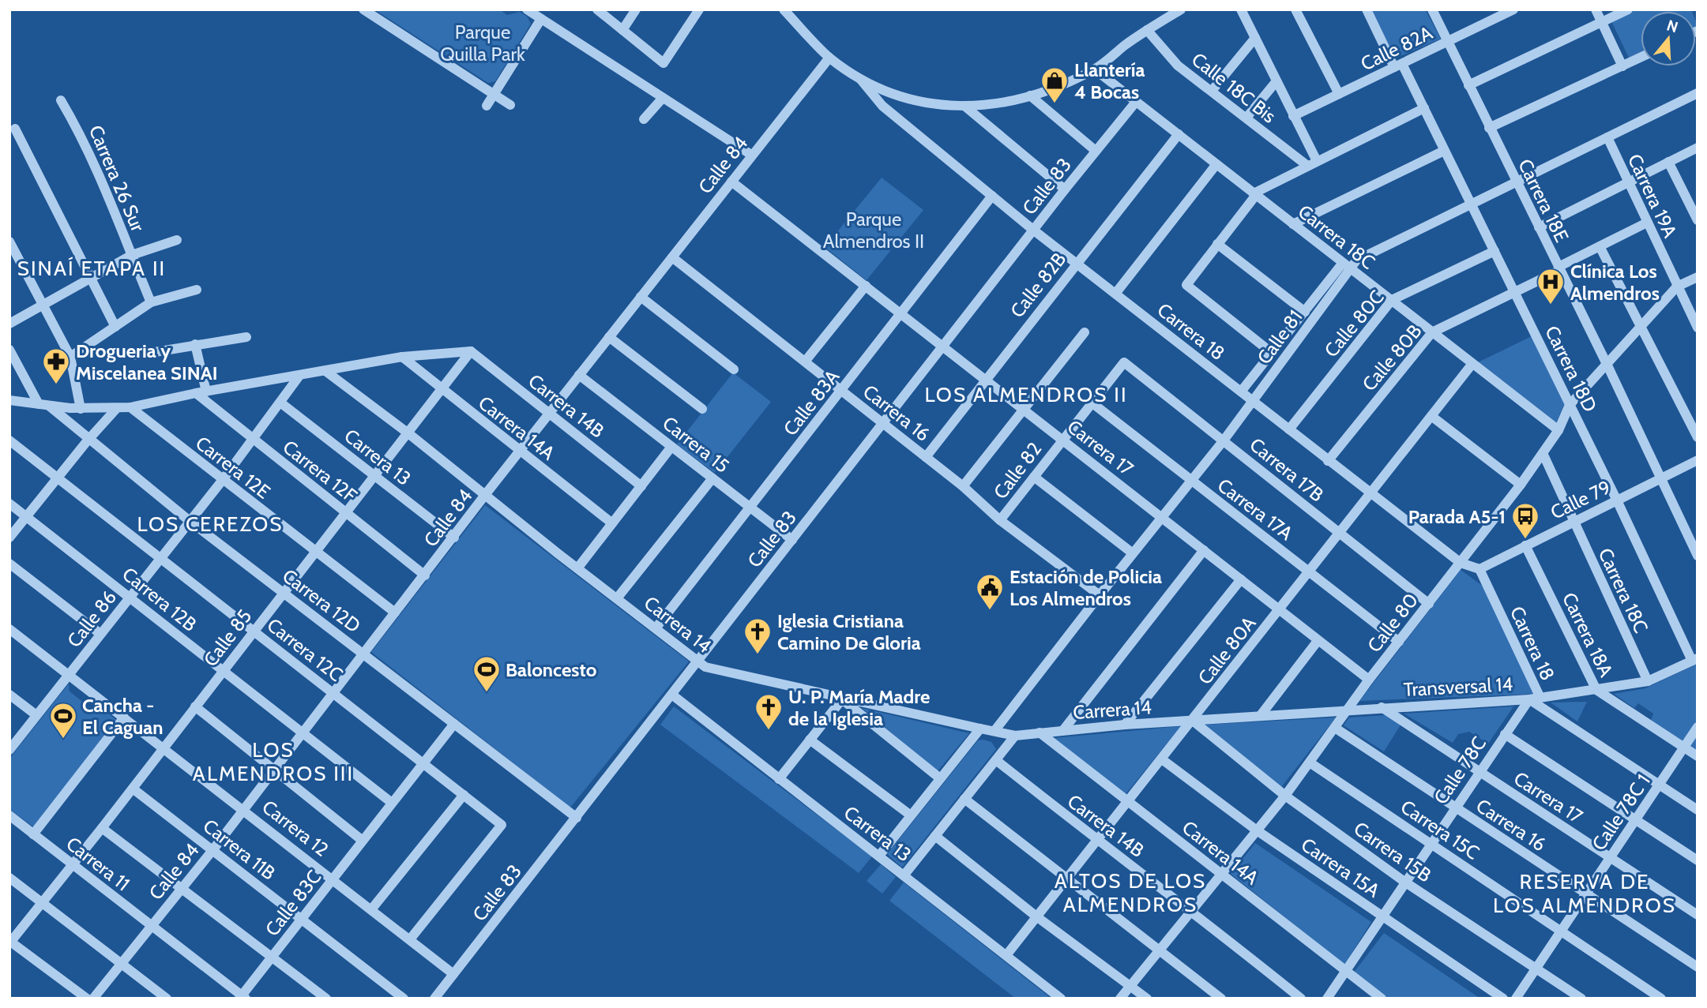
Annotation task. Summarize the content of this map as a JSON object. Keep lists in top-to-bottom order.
{
  "streets": {
    "street": [
      "Calle 82A",
      "Calle 18C Bis",
      "Calle 84",
      "Carrera 26 Sur",
      "Calle 83",
      "Carrera 19A",
      "Carrera 18E",
      "Carrera 18C",
      "Calle 82B",
      "Calle 80C",
      "Carrera 18",
      "Calle 81",
      "Calle 80B",
      "Carrera 18D",
      "Calle 83A",
      "Carrera 14B",
      "Carrera 16",
      "Carrera 14A",
      "Carrera 15",
      "Carrera 17",
      "Carrera 13",
      "Carrera 12E",
      "Carrera 17B",
      "Calle 82",
      "Carrera 12F",
      "Calle 79",
      "Carrera 17A",
      "Carrera 12B",
      "Carrera 12D",
      "Calle 86",
      "Calle 80",
      "Carrera 14",
      "Carrera 18A",
      "Calle 85",
      "Carrera 12C",
      "Calle 80A",
      "Transversal 14",
      "Calle 78C",
      "Calle 78C 1",
      "Carrera 12",
      "Carrera 15C",
      "Carrera 11B",
      "Carrera 15B",
      "Carrera 11",
      "Carrera 15A",
      "Calle 83C"
    ]
  },
  "crossings": [
    ["Calle 82A", "Carrera 18E"],
    ["Calle 82A", "Carrera 18D"],
    ["Calle 84", "Carrera 14B"],
    ["Calle 84", "Carrera 16"],
    ["Calle 84", "Carrera 14A"],
    ["Calle 84", "Carrera 15"],
    ["Calle 84", "Carrera 17"],
    ["Calle 84", "Carrera 13"],
    ["Calle 84", "Carrera 12E"],
    ["Calle 84", "Carrera 12F"],
    ["Calle 84", "Carrera 12B"],
    ["Calle 84", "Carrera 12D"],
    ["Calle 84", "Carrera 14"],
    ["Calle 84", "Carrera 12C"],
    ["Calle 84", "Carrera 12"],
    ["Calle 84", "Carrera 11B"],
    ["Calle 84", "Carrera 11"],
    ["Calle 83", "Carrera 18C"],
    ["Calle 83", "Carrera 18"],
    ["Calle 83", "Carrera 16"],
    ["Calle 83", "Carrera 15"],
    ["Calle 83", "Carrera 17"],
    ["Calle 83", "Carrera 13"],
    ["Calle 83", "Carrera 12D"],
    ["Calle 83", "Carrera 14"],
    ["Calle 83", "Carrera 12"],
    ["Carrera 19A", "Calle 81"],
    ["Carrera 19A", "Calle 80B"],
    ["Carrera 19A", "Calle 80"],
    ["Carrera 18E", "Calle 81"],
    ["Carrera 18E", "Calle 80B"],
    ["Carrera 18E", "Calle 79"],
    ["Carrera 18E", "Calle 80"],
    ["Carrera 18C", "Calle 82B"],
    ["Carrera 18C", "Calle 80C"],
    ["Carrera 18C", "Calle 81"],
    ["Carrera 18C", "Calle 80B"],
    ["Carrera 18C", "Calle 79"],
    ["Carrera 18C", "Calle 80"],
    ["Carrera 18C", "Calle 80A"],
    ["Carrera 18C", "Transversal 14"],
    ["Calle 82B", "Carrera 18"],
    ["Calle 82B", "Carrera 16"],
    ["Calle 82B", "Carrera 17"],
    ["Calle 80C", "Carrera 18"],
    ["Calle 80C", "Carrera 18D"],
    ["Carrera 18", "Calle 81"],
    ["Carrera 18", "Calle 80B"],
    ["Carrera 18", "Calle 83A"],
    ["Carrera 18", "Calle 79"],
    ["Carrera 18", "Calle 80"],
    ["Carrera 18", "Calle 80A"],
    ["Carrera 18", "Transversal 14"],
    ["Carrera 18", "Calle 78C"],
    ["Carrera 18", "Calle 78C 1"],
    ["Calle 81", "Carrera 18D"],
    ["Calle 81", "Carrera 16"],
    ["Calle 81", "Carrera 17"],
    ["Calle 81", "Carrera 17B"],
    ["Calle 81", "Carrera 17A"],
    ["Calle 81", "Carrera 14"],
    ["Calle 80B", "Carrera 18D"],
    ["Carrera 18D", "Calle 79"],
    ["Carrera 18D", "Calle 80"],
    ["Carrera 18D", "Transversal 14"],
    ["Calle 83A", "Carrera 16"],
    ["Calle 83A", "Carrera 15"],
    ["Calle 83A", "Carrera 17"],
    ["Calle 83A", "Carrera 14"],
    ["Carrera 14B", "Calle 80"],
    ["Carrera 14B", "Calle 85"],
    ["Carrera 14B", "Calle 80A"],
    ["Carrera 16", "Calle 82"],
    ["Carrera 16", "Calle 80"],
    ["Carrera 16", "Calle 78C"],
    ["Carrera 16", "Calle 78C 1"],
    ["Carrera 14A", "Calle 80"],
    ["Carrera 14A", "Carrera 14"],
    ["Carrera 14A", "Calle 85"],
    ["Carrera 14A", "Calle 80A"],
    ["Carrera 14A", "Calle 78C"],
    ["Carrera 17", "Calle 82"],
    ["Carrera 17", "Calle 80"],
    ["Carrera 17", "Calle 80A"],
    ["Carrera 17", "Transversal 14"],
    ["Carrera 17", "Calle 78C"],
    ["Carrera 17", "Calle 78C 1"],
    ["Carrera 13", "Calle 86"],
    ["Carrera 13", "Calle 85"],
    ["Carrera 13", "Calle 80A"],
    ["Carrera 12E", "Calle 86"],
    ["Carrera 12E", "Calle 85"],
    ["Carrera 17B", "Calle 82"],
    ["Carrera 17B", "Calle 80"],
    ["Carrera 17B", "Calle 80A"],
    ["Calle 82", "Carrera 17A"],
    ["Carrera 12F", "Calle 86"],
    ["Carrera 12F", "Calle 85"],
    ["Calle 79", "Carrera 18A"],
    ["Carrera 17A", "Calle 80"],
    ["Carrera 17A", "Calle 80A"],
    ["Carrera 12B", "Calle 86"],
    ["Carrera 12B", "Calle 85"],
    ["Carrera 12B", "Calle 83C"],
    ["Carrera 12D", "Calle 86"],
    ["Carrera 12D", "Calle 85"],
    ["Carrera 12D", "Calle 83C"],
    ["Calle 86", "Carrera 12C"],
    ["Calle 86", "Carrera 12"],
    ["Calle 80", "Carrera 14"],
    ["Calle 80", "Transversal 14"],
    ["Calle 80", "Carrera 15C"],
    ["Calle 80", "Carrera 15B"],
    ["Calle 80", "Carrera 15A"],
    ["Carrera 14", "Calle 85"],
    ["Carrera 14", "Calle 80A"],
    ["Carrera 14", "Transversal 14"],
    ["Carrera 14", "Carrera 15B"],
    ["Carrera 18A", "Transversal 14"],
    ["Carrera 18A", "Calle 78C 1"],
    ["Calle 85", "Carrera 12C"],
    ["Calle 85", "Carrera 12"],
    ["Calle 85", "Carrera 11B"],
    ["Calle 85", "Carrera 11"],
    ["Carrera 12C", "Carrera 12"],
    ["Carrera 12C", "Calle 83C"],
    ["Calle 80A", "Carrera 15B"],
    ["Calle 80A", "Carrera 15A"],
    ["Transversal 14", "Calle 78C"],
    ["Calle 78C", "Carrera 15C"],
    ["Calle 78C", "Carrera 15B"],
    ["Calle 78C", "Carrera 15A"],
    ["Calle 78C 1", "Carrera 15C"],
    ["Calle 78C 1", "Carrera 15B"],
    ["Carrera 12", "Calle 83C"],
    ["Carrera 11B", "Calle 83C"],
    ["Carrera 11", "Calle 83C"]
  ],
  "districts": [
    "SINAÍ ETAPA II",
    "LOS ALMENDROS II",
    "LOS CEREZOS",
    "LOS ALMENDROS III",
    "ALTOS DE LOS ALMENDROS",
    "RESERVA DE LOS ALMENDROS"
  ],
  "parks": ["Parque Quilla Park", "Parque Almendros II"],
  "places": {
    "shop": ["Llantería 4 Bocas"],
    "hospital": ["Clínica Los Almendros"],
    "pharmacy": ["Drogueria y Miscelanea SINAI"],
    "bus stop": ["Parada A5-1"],
    "public building": ["Estación de Policia Los Almendros"],
    "church": ["Iglesia Cristiana Camino De Gloria", "U. P. María Madre de la Iglesia"],
    "sports": ["Baloncesto", "Cancha - El Caguan"]
  },
  "north": "top"
}
